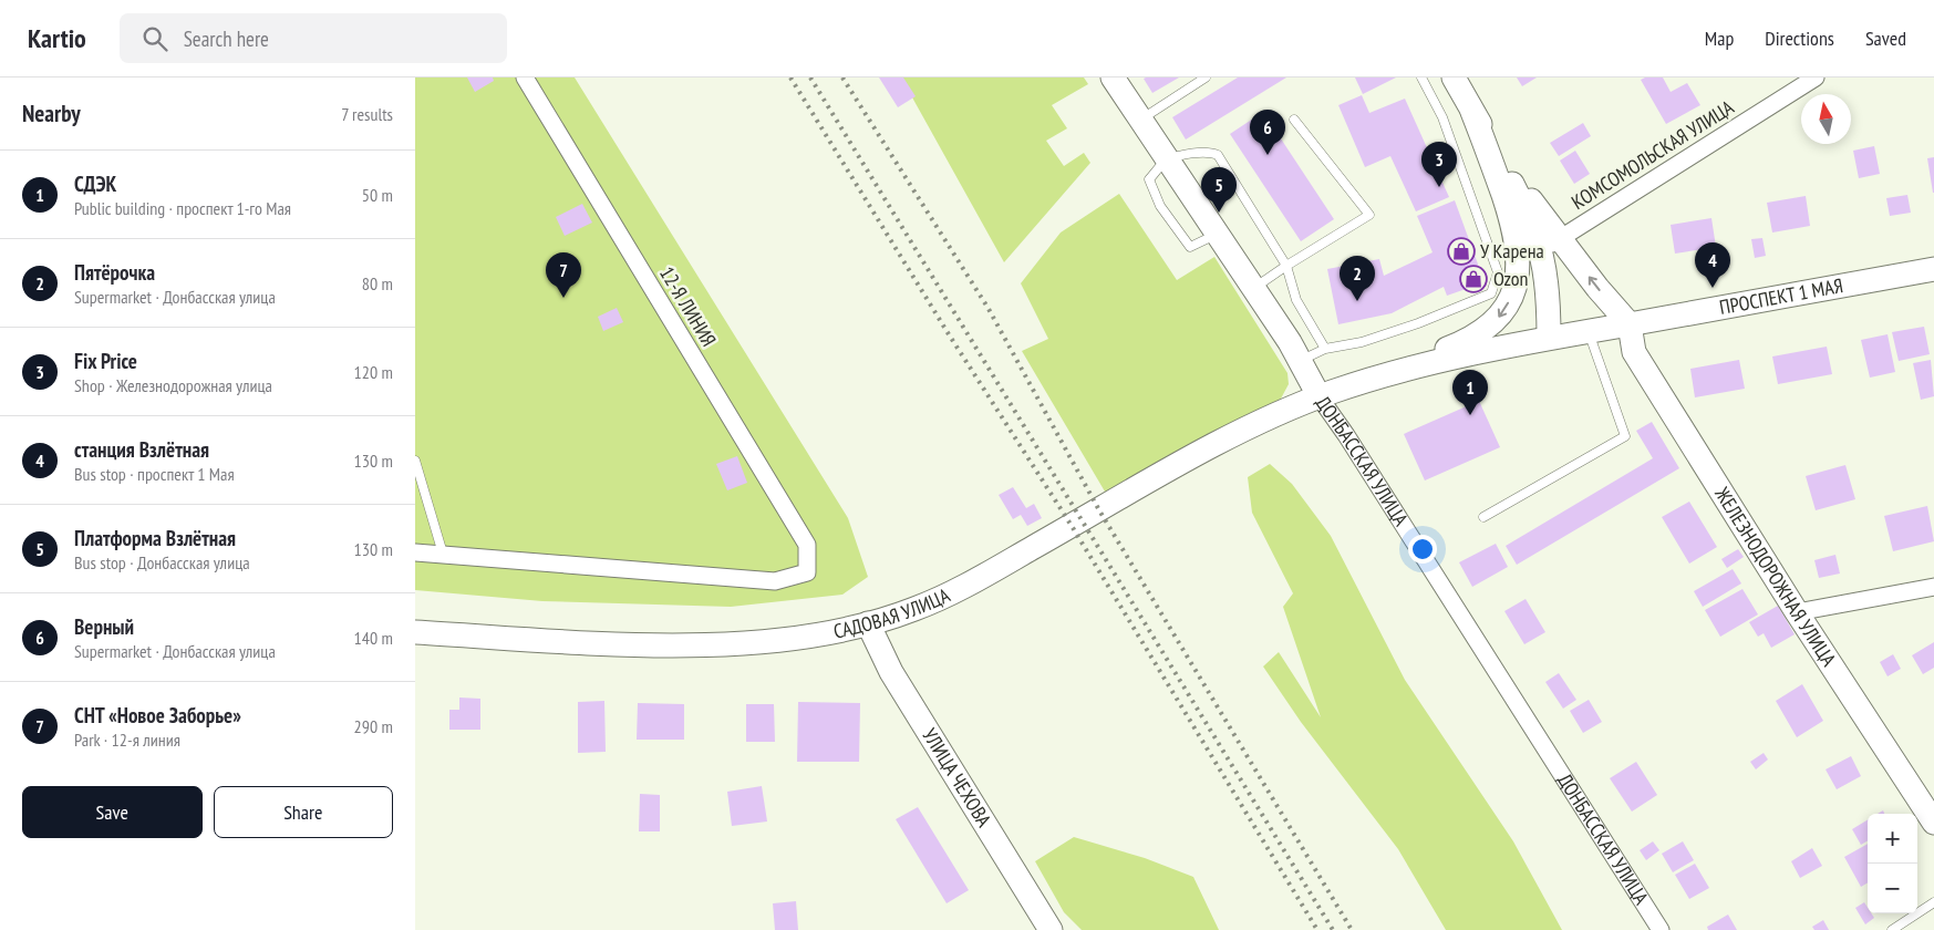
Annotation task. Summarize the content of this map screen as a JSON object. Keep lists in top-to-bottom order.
{
  "streets": {
    "main road": [
      "ПРОСПЕКТ 1 МАЯ",
      "ДОНБАССКАЯ УЛИЦА",
      "ЖЕЛЕЗНОДОРОЖНАЯ УЛИЦА",
      "САДОВАЯ УЛИЦА",
      "УЛИЦА ЧЕХОВА"
    ],
    "street": ["КОМСОМОЛЬСКАЯ УЛИЦА", "12-Я ЛИНИЯ"]
  },
  "crossings": [
    ["ПРОСПЕКТ 1 МАЯ", "ЖЕЛЕЗНОДОРОЖНАЯ УЛИЦА"],
    ["ПРОСПЕКТ 1 МАЯ", "САДОВАЯ УЛИЦА"],
    ["ДОНБАССКАЯ УЛИЦА", "САДОВАЯ УЛИЦА"],
    ["САДОВАЯ УЛИЦА", "УЛИЦА ЧЕХОВА"]
  ],
  "places": {
    "shop": ["У Карена", "Ozon"]
  },
  "north": "top",
  "page": {
    "header": "Kartio",
    "search": "Search here",
    "nav": ["Map", "Directions", "Saved"],
    "heading": ["Nearby", "7 results"],
    "pins": [
      "6",
      "3",
      "5",
      "4",
      "7",
      "2",
      "1"
    ],
    "list": [
      {
        "mark": "1",
        "name": "СДЭК",
        "note": "Public building · проспект 1-го Мая",
        "value": "50 m"
      },
      {
        "mark": "2",
        "name": "Пятёрочка",
        "note": "Supermarket · Донбасская улица",
        "value": "80 m"
      },
      {
        "mark": "3",
        "name": "Fix Price",
        "note": "Shop · Железнодорожная улица",
        "value": "120 m"
      },
      {
        "mark": "4",
        "name": "станция Взлётная",
        "note": "Bus stop · проспект 1 Мая",
        "value": "130 m"
      },
      {
        "mark": "5",
        "name": "Платформа Взлётная",
        "note": "Bus stop · Донбасская улица",
        "value": "130 m"
      },
      {
        "mark": "6",
        "name": "Верный",
        "note": "Supermarket · Донбасская улица",
        "value": "140 m"
      },
      {
        "mark": "7",
        "name": "СНТ «Новое Заборье»",
        "note": "Park · 12-я линия",
        "value": "290 m"
      }
    ],
    "buttons": ["Save", "Share"],
    "map_buttons": ["+", "−"]
  }
}
